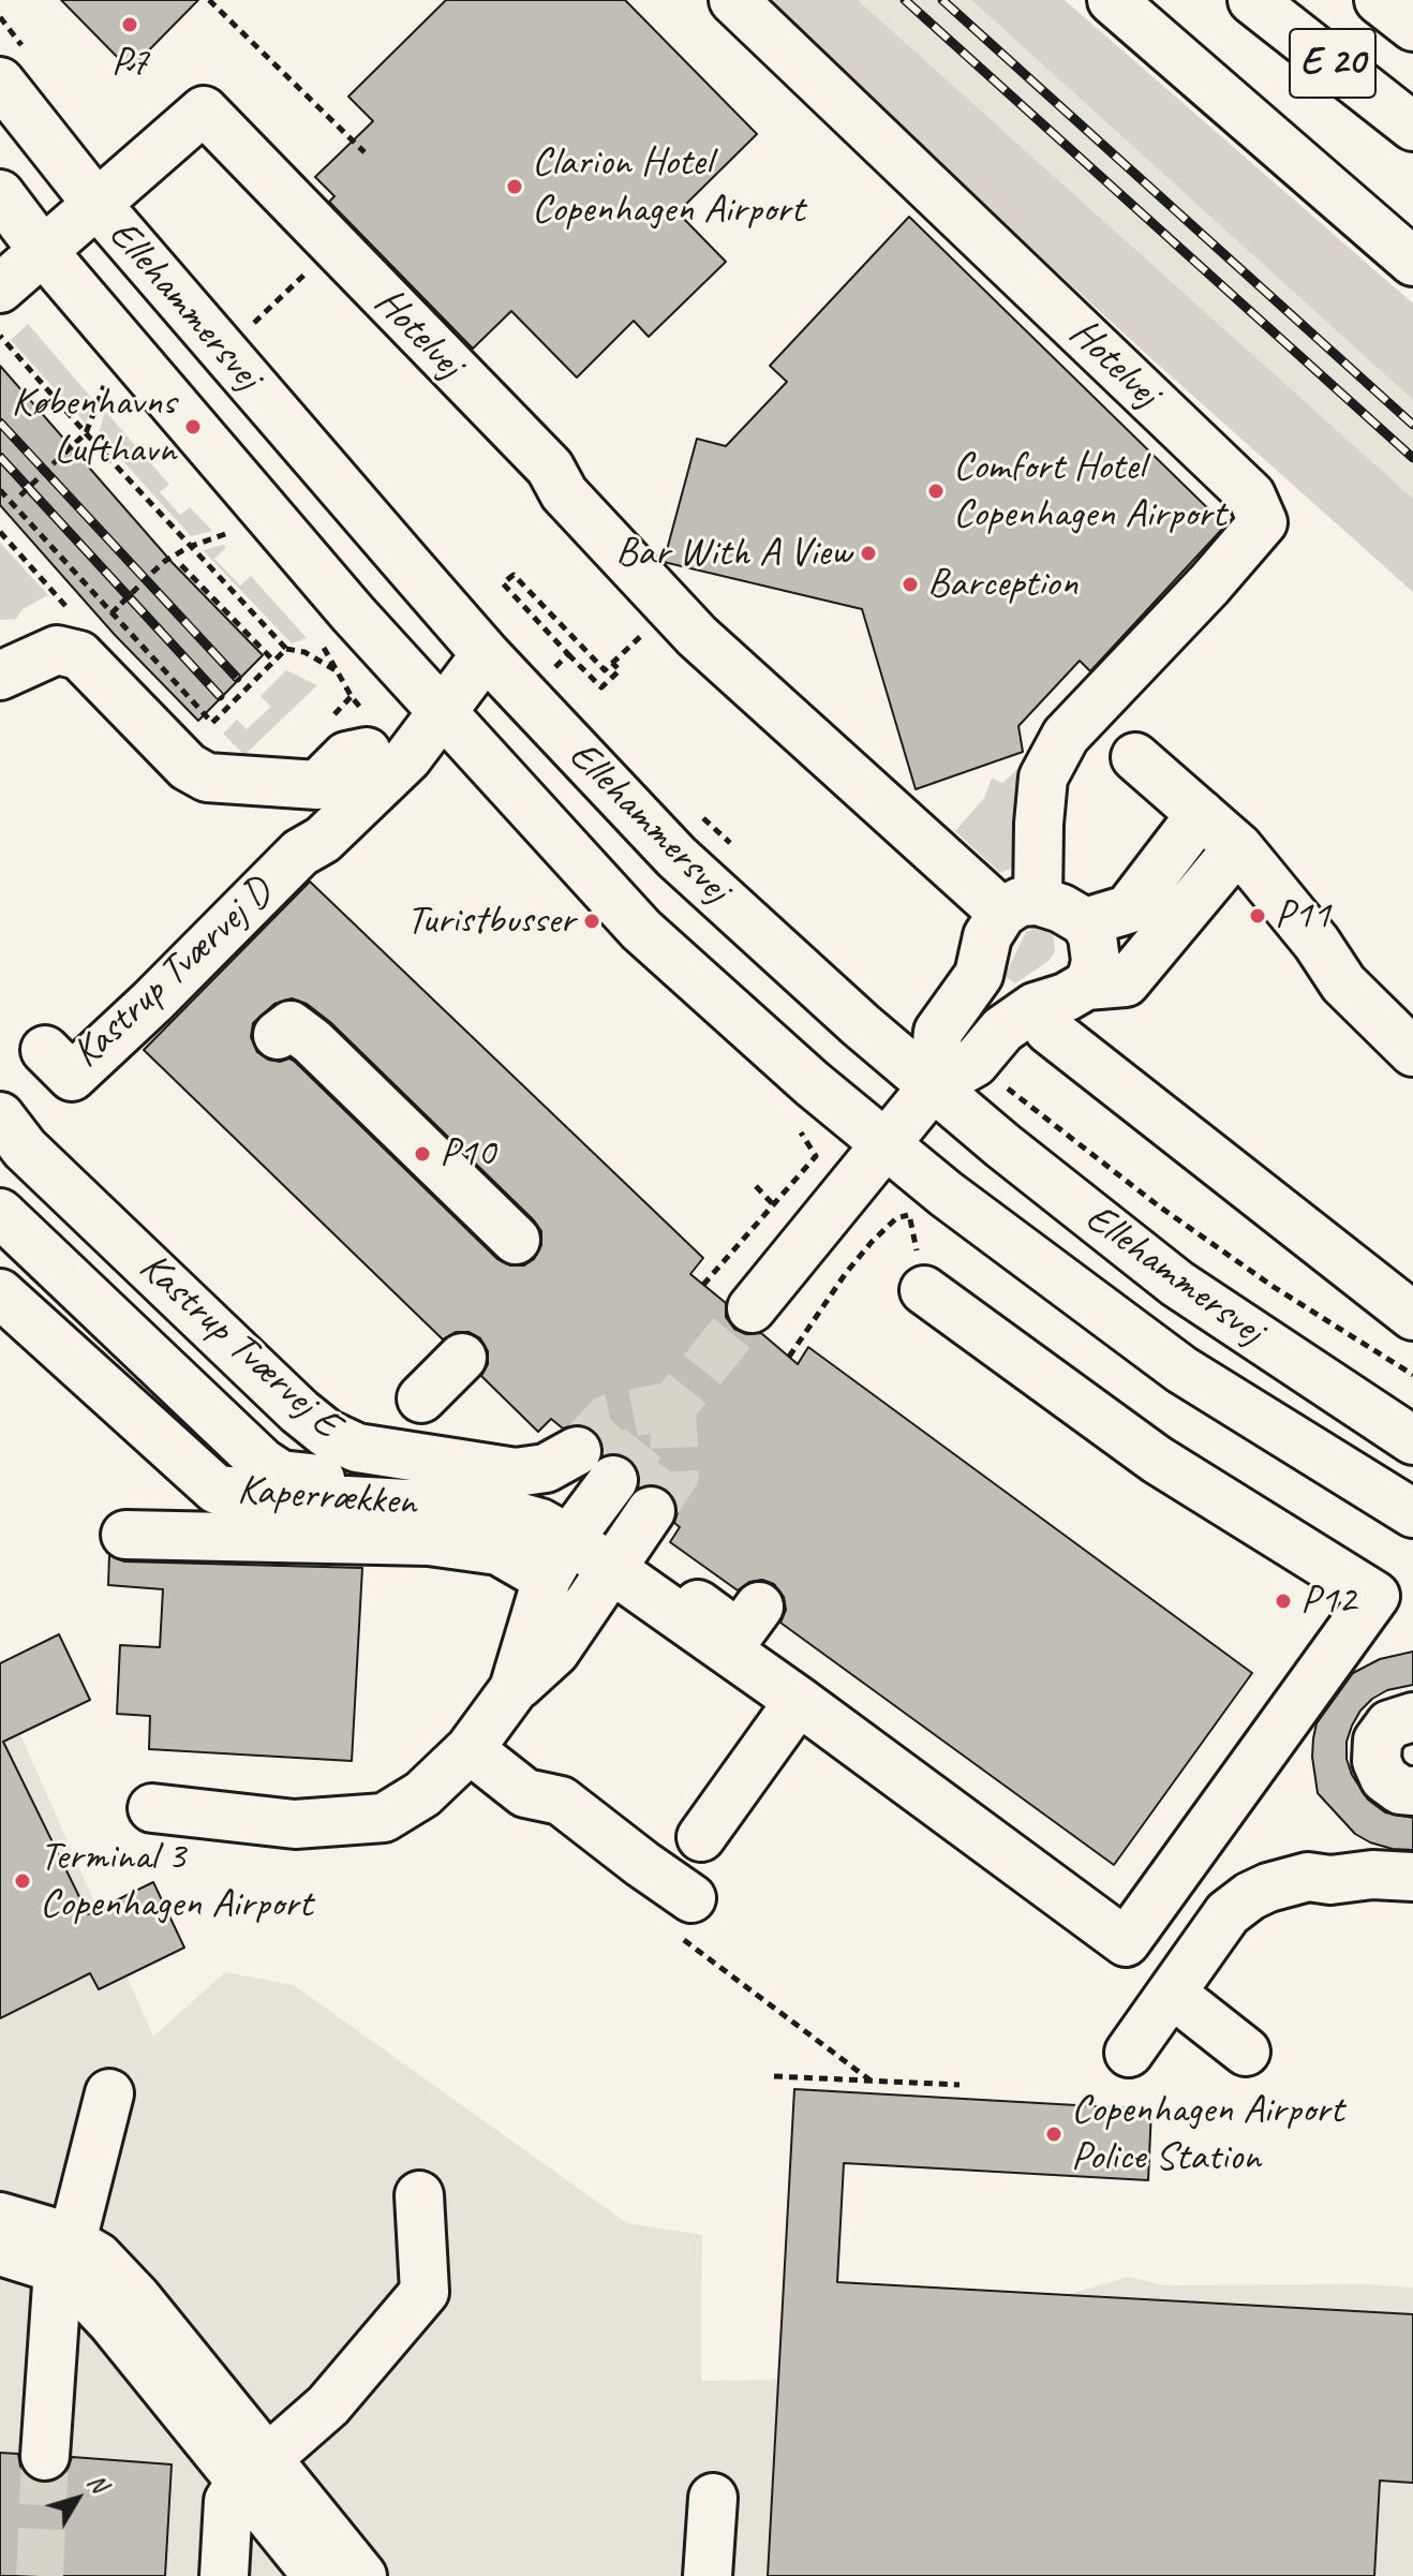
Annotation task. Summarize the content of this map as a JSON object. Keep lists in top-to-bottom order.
{
  "streets": {
    "main road": [
      "E 20",
      "Ellehammersvej",
      "Hotelvej",
      "Kastrup Tværvej D",
      "Kastrup Tværvej E",
      "Kaperrækken"
    ]
  },
  "crossings": [
    ["Ellehammersvej", "Hotelvej"],
    ["Ellehammersvej", "Kastrup Tværvej D"],
    ["Kastrup Tværvej E", "Kaperrækken"]
  ],
  "places": [
    "P7",
    "Clarion Hotel Copenhagen Airport",
    "Københavns Lufthavn",
    "Comfort Hotel Copenhagen Airport",
    "Bar With A View",
    "Barception",
    "P11",
    "Turistbusser",
    "P10",
    "P12",
    "Terminal 3 Copenhagen Airport",
    "Copenhagen Airport Police Station"
  ],
  "north": "top right"
}
